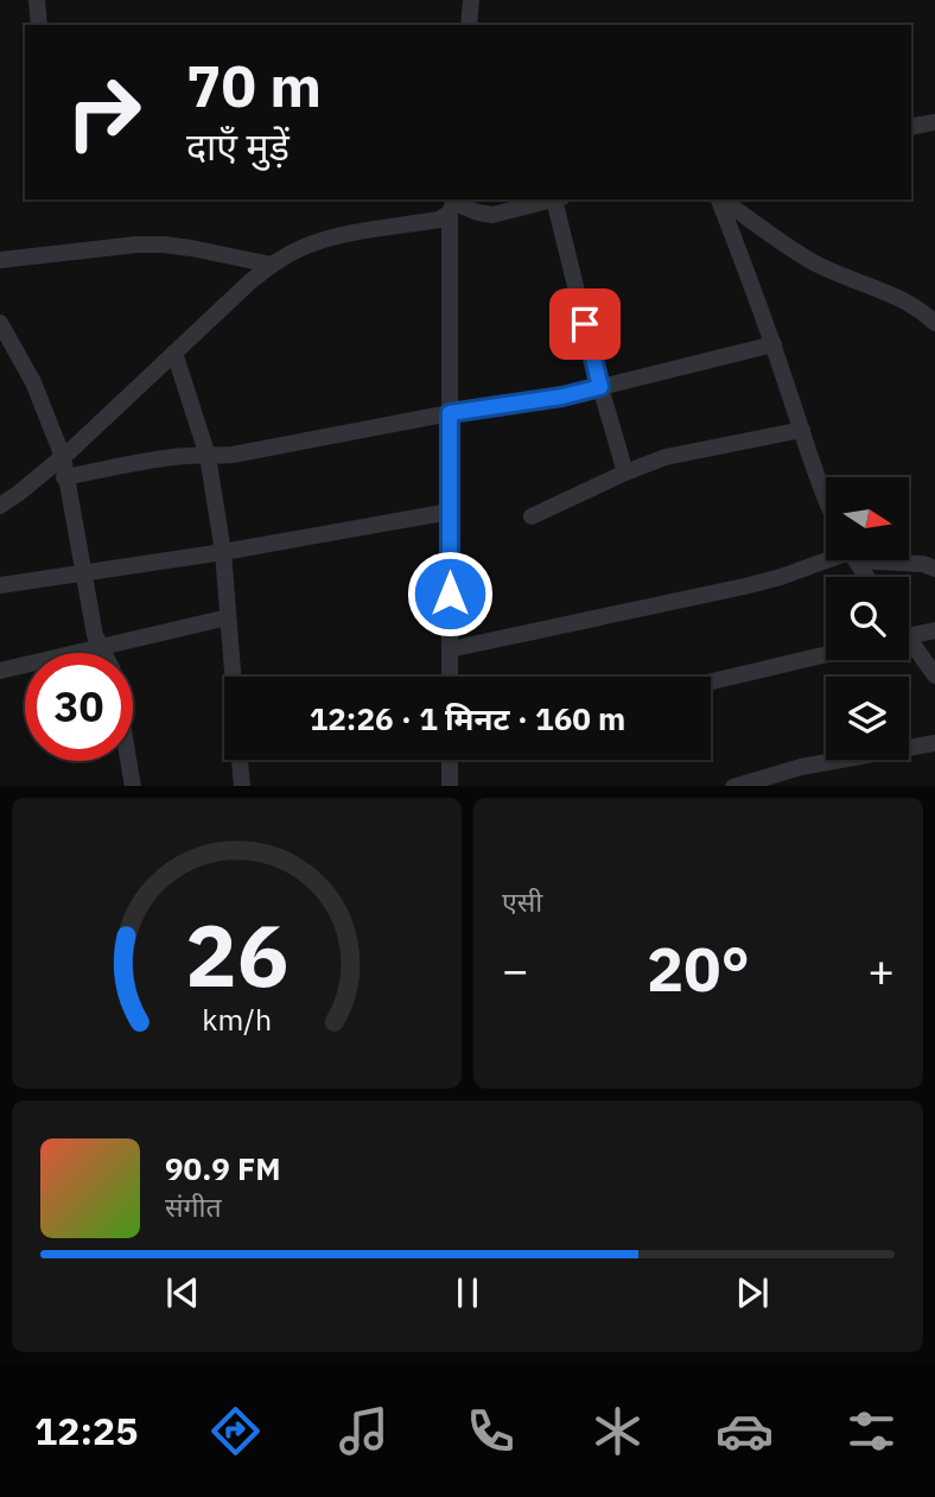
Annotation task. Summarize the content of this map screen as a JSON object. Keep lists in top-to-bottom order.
{
  "north": "right",
  "page": {
    "turn": ["70 m", "दाएँ मुड़ें"],
    "limit": "30",
    "trip": "12:26 · 1 मिनट · 160 m",
    "tile": "एसी",
    "heat": ["−", "20°", "+"],
    "song": ["90.9 FM", "संगीत"],
    "tabs": "12:25",
    "gauge": ["26", "km/h"]
  }
}
